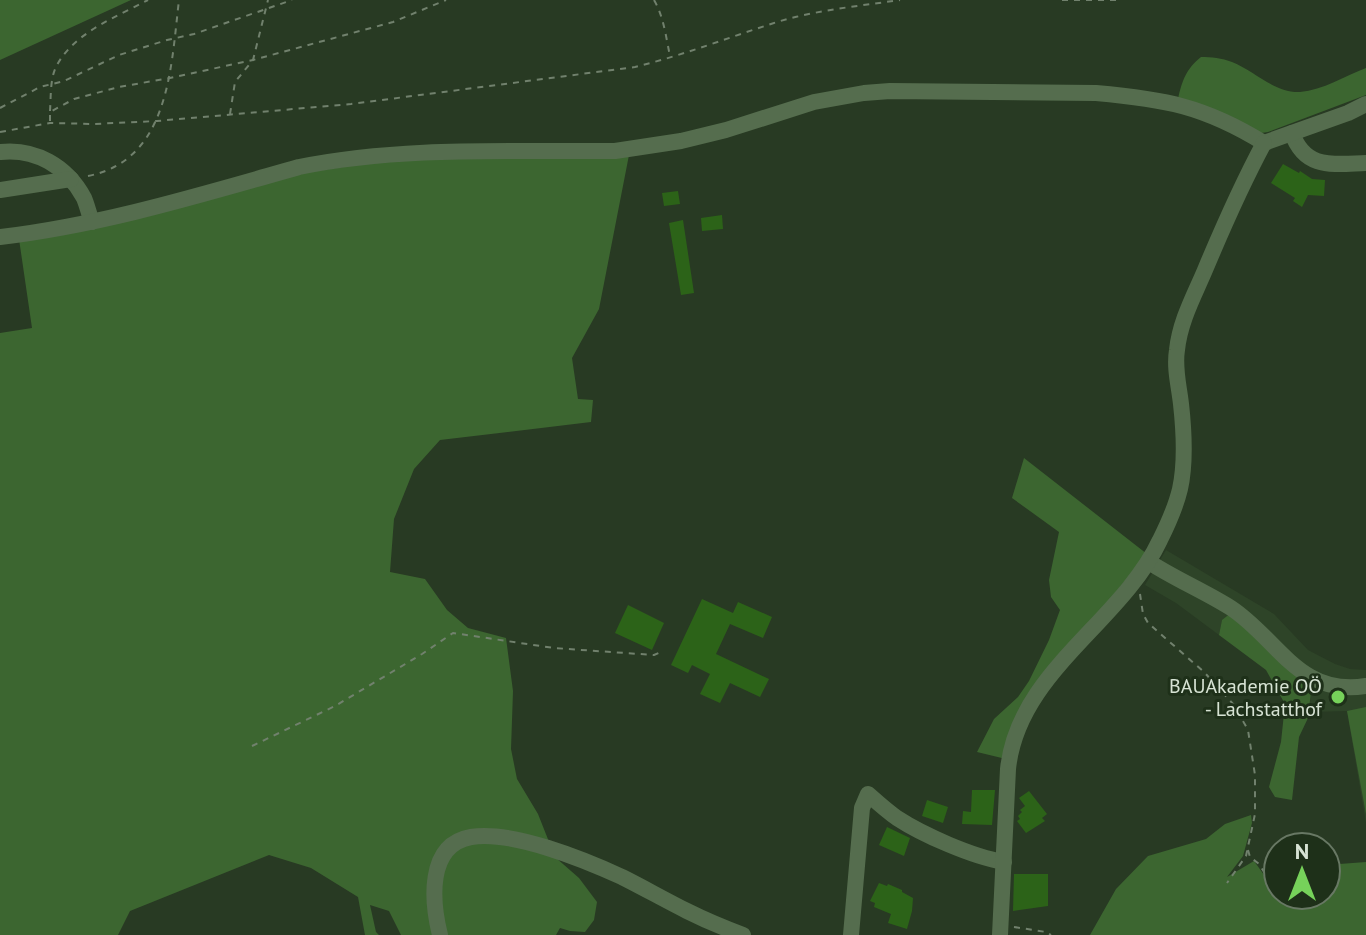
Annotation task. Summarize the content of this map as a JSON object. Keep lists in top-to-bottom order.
{
  "places": ["BAUAkademie OÖ - Lachstatthof"],
  "north": "top"
}
